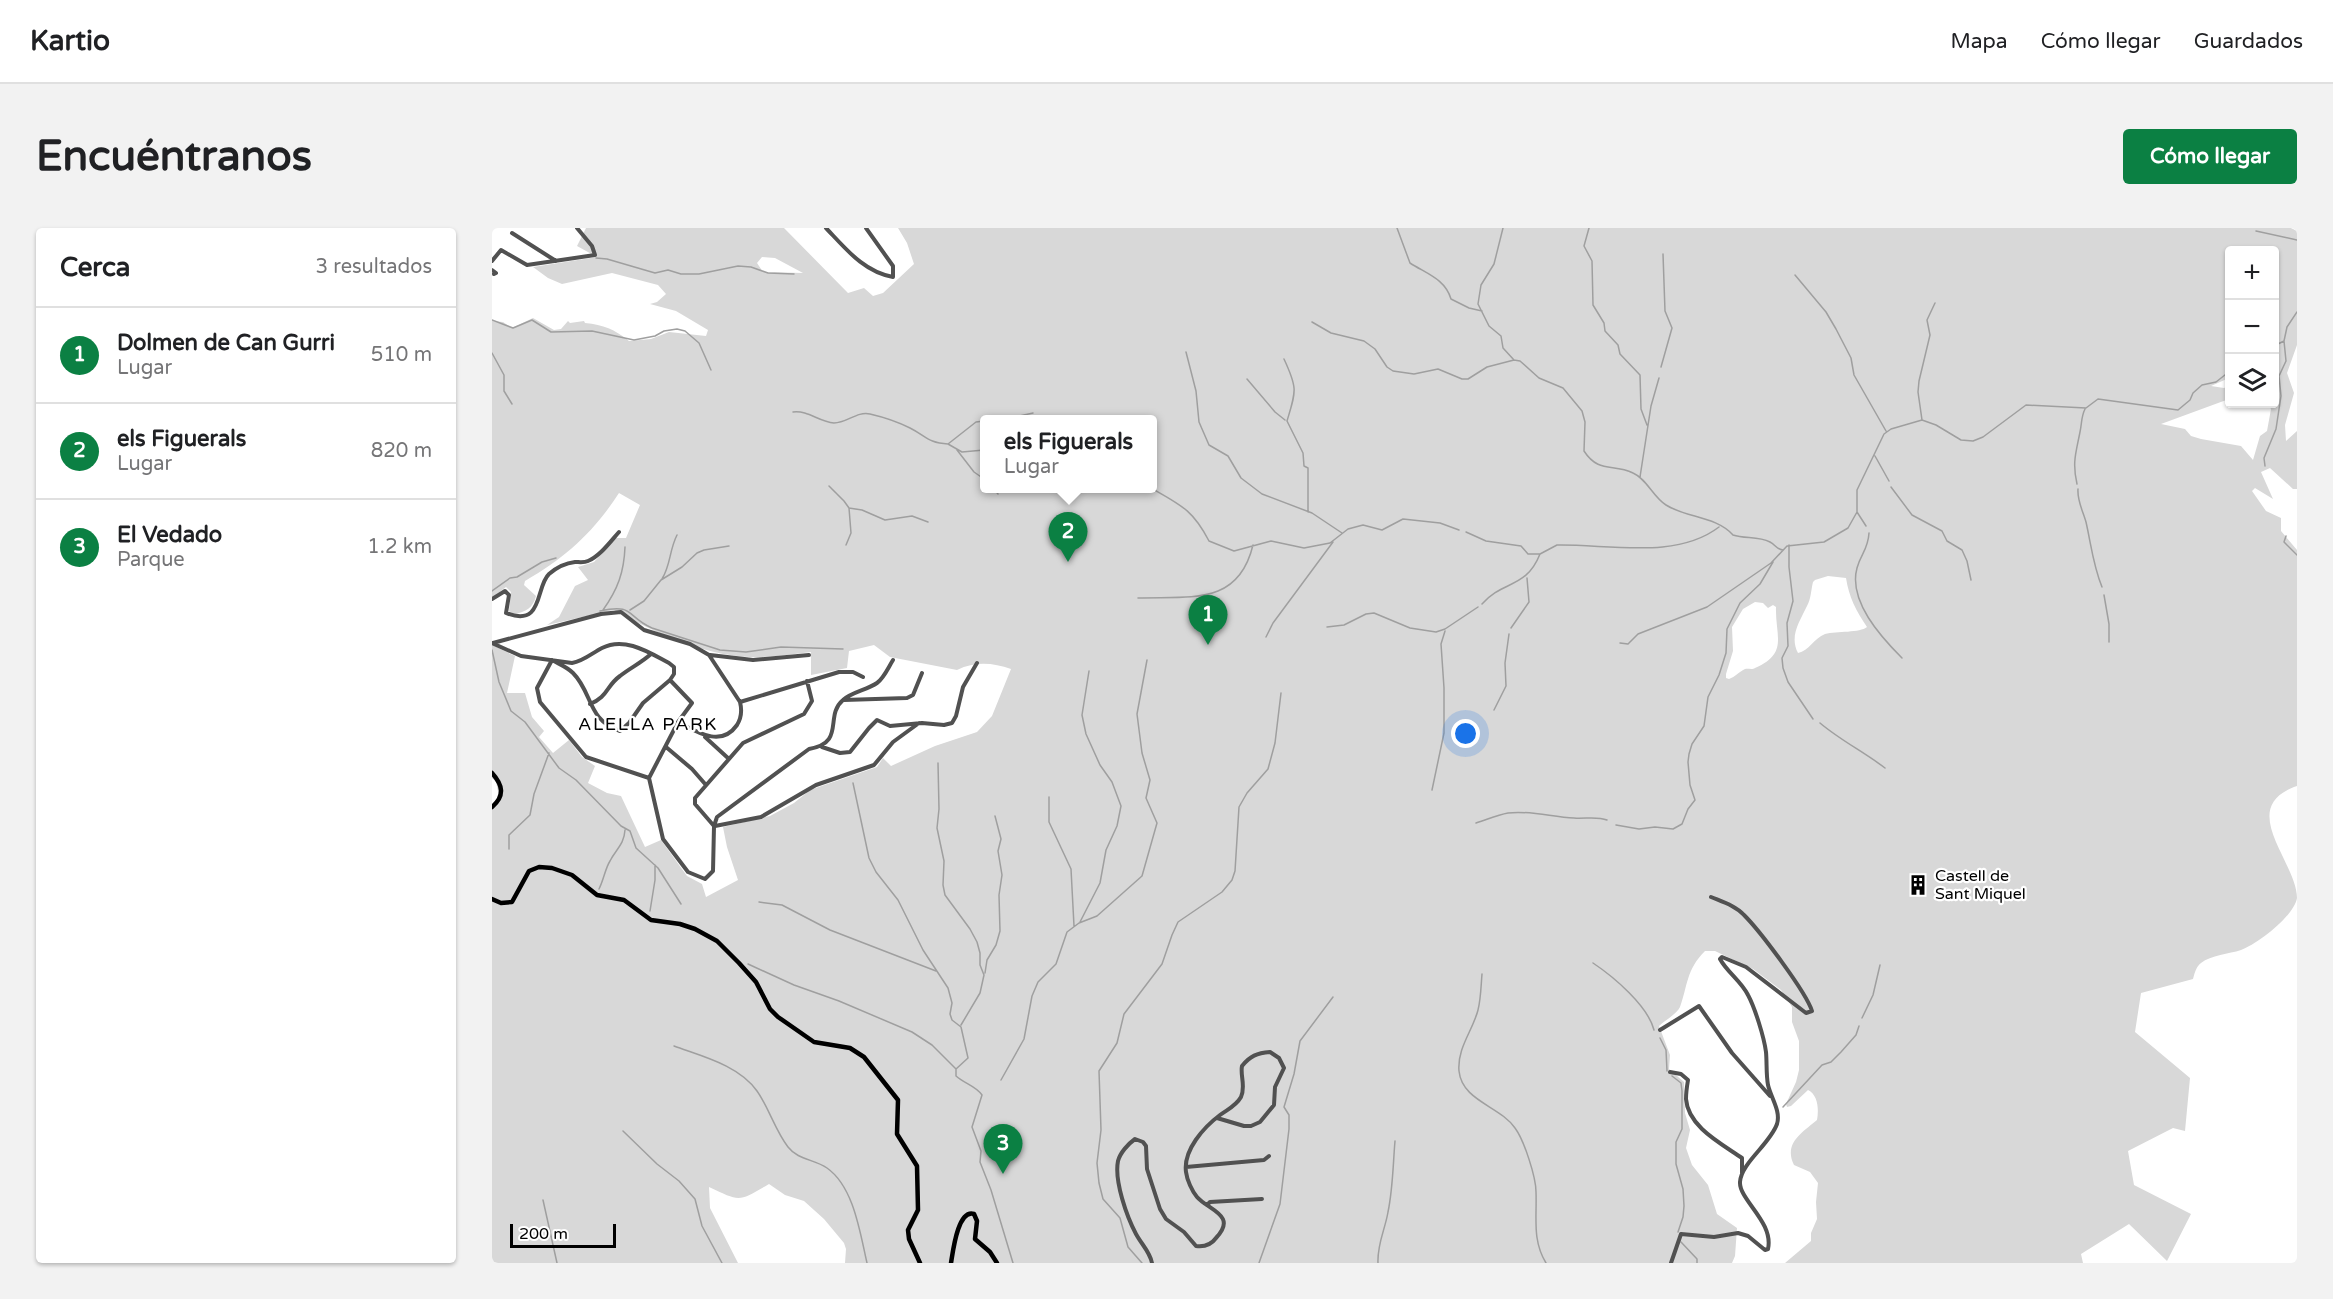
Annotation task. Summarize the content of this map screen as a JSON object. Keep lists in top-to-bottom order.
{
  "districts": ["ALELLA PARK"],
  "places": {
    "building": ["Castell de Sant Miquel"]
  },
  "scale_bar": "200 m",
  "page": {
    "header": "Kartio",
    "nav": ["Mapa", "Cómo llegar", "Guardados"],
    "buttons": "Cómo llegar",
    "title": "Encuéntranos",
    "heading": ["Cerca", "3 resultados"],
    "map_buttons": ["+", "−"],
    "list": [
      {
        "mark": "1",
        "name": "Dolmen de Can Gurri",
        "note": "Lugar",
        "value": "510 m"
      },
      {
        "mark": "2",
        "name": "els Figuerals",
        "note": "Lugar",
        "value": "820 m"
      },
      {
        "mark": "3",
        "name": "El Vedado",
        "note": "Parque",
        "value": "1.2 km"
      }
    ],
    "popup": ["els Figuerals", "Lugar"],
    "pins": ["2", "1", "3"],
    "scale": "200 m"
  }
}
